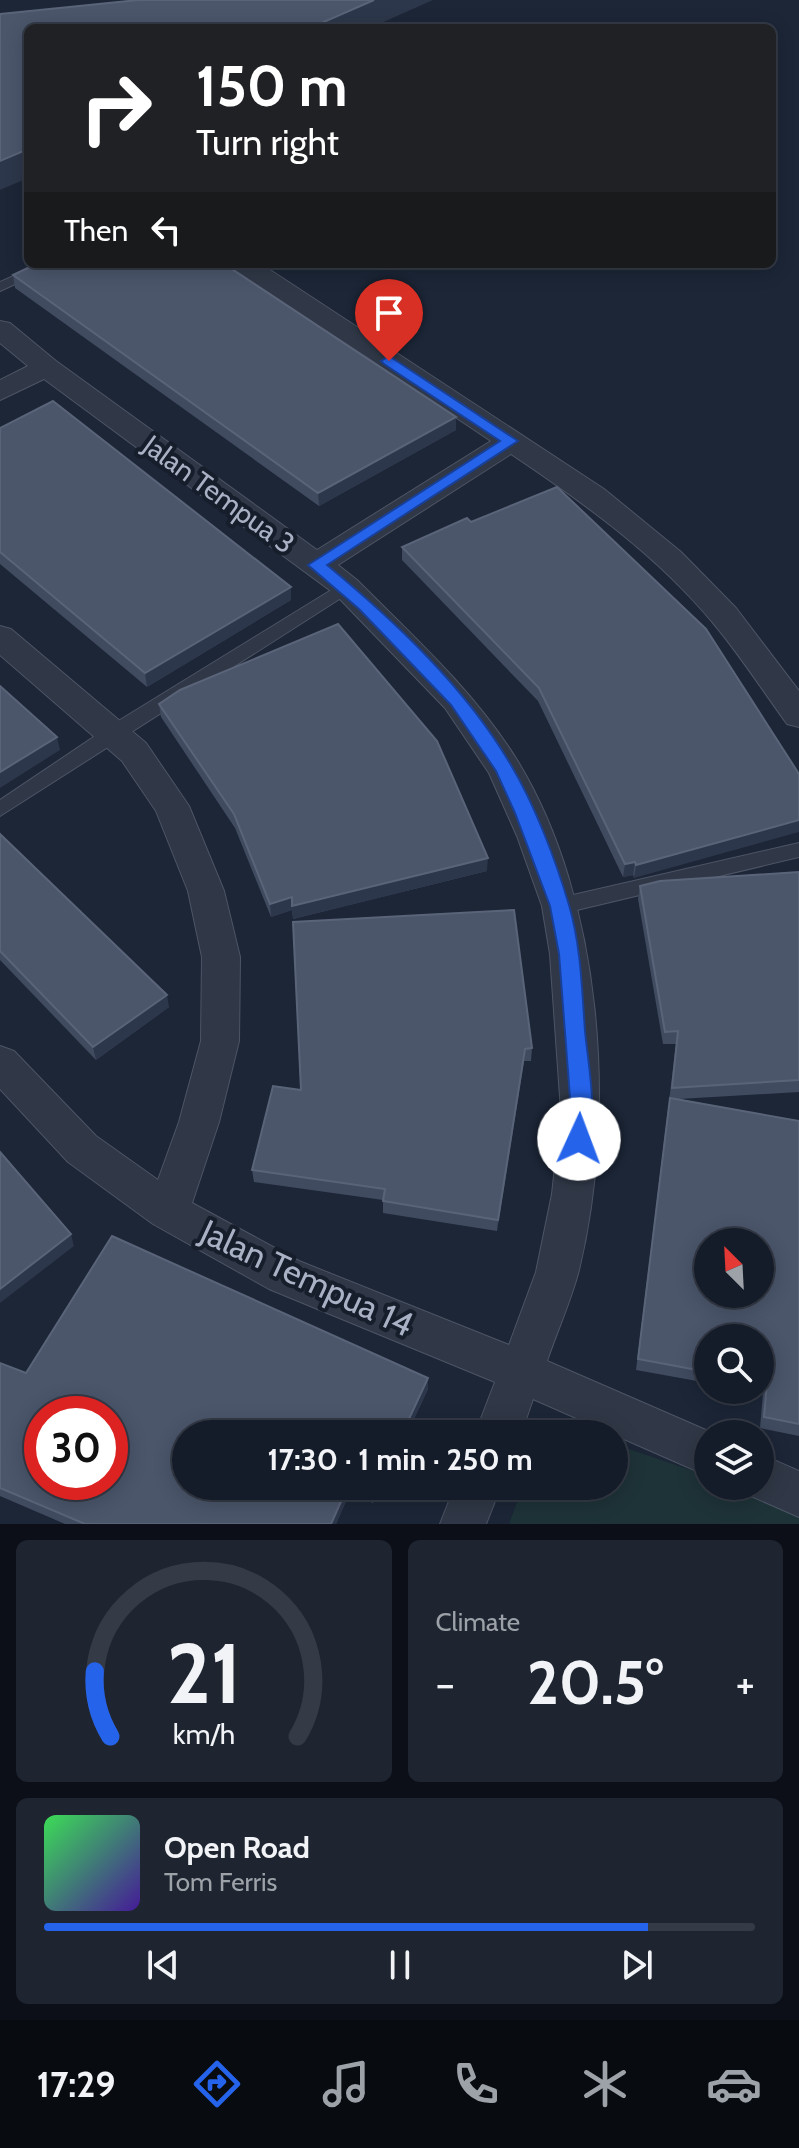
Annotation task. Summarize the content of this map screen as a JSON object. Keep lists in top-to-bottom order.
{
  "streets": {
    "street": ["Jalan Tempua 3", "Jalan Tempua 14"]
  },
  "crossings": [
    ["Jalan Tempua 3", "Jalan Tempua 14"]
  ],
  "north": "top left",
  "page": {
    "turn": ["150 m", "Turn right"],
    "then": "Then",
    "limit": "30",
    "trip": "17:30 · 1 min · 250 m",
    "tile": "Climate",
    "heat": ["−", "20.5°", "+"],
    "song": ["Open Road", "Tom Ferris"],
    "tabs": "17:29",
    "gauge": ["21", "km/h"]
  }
}
